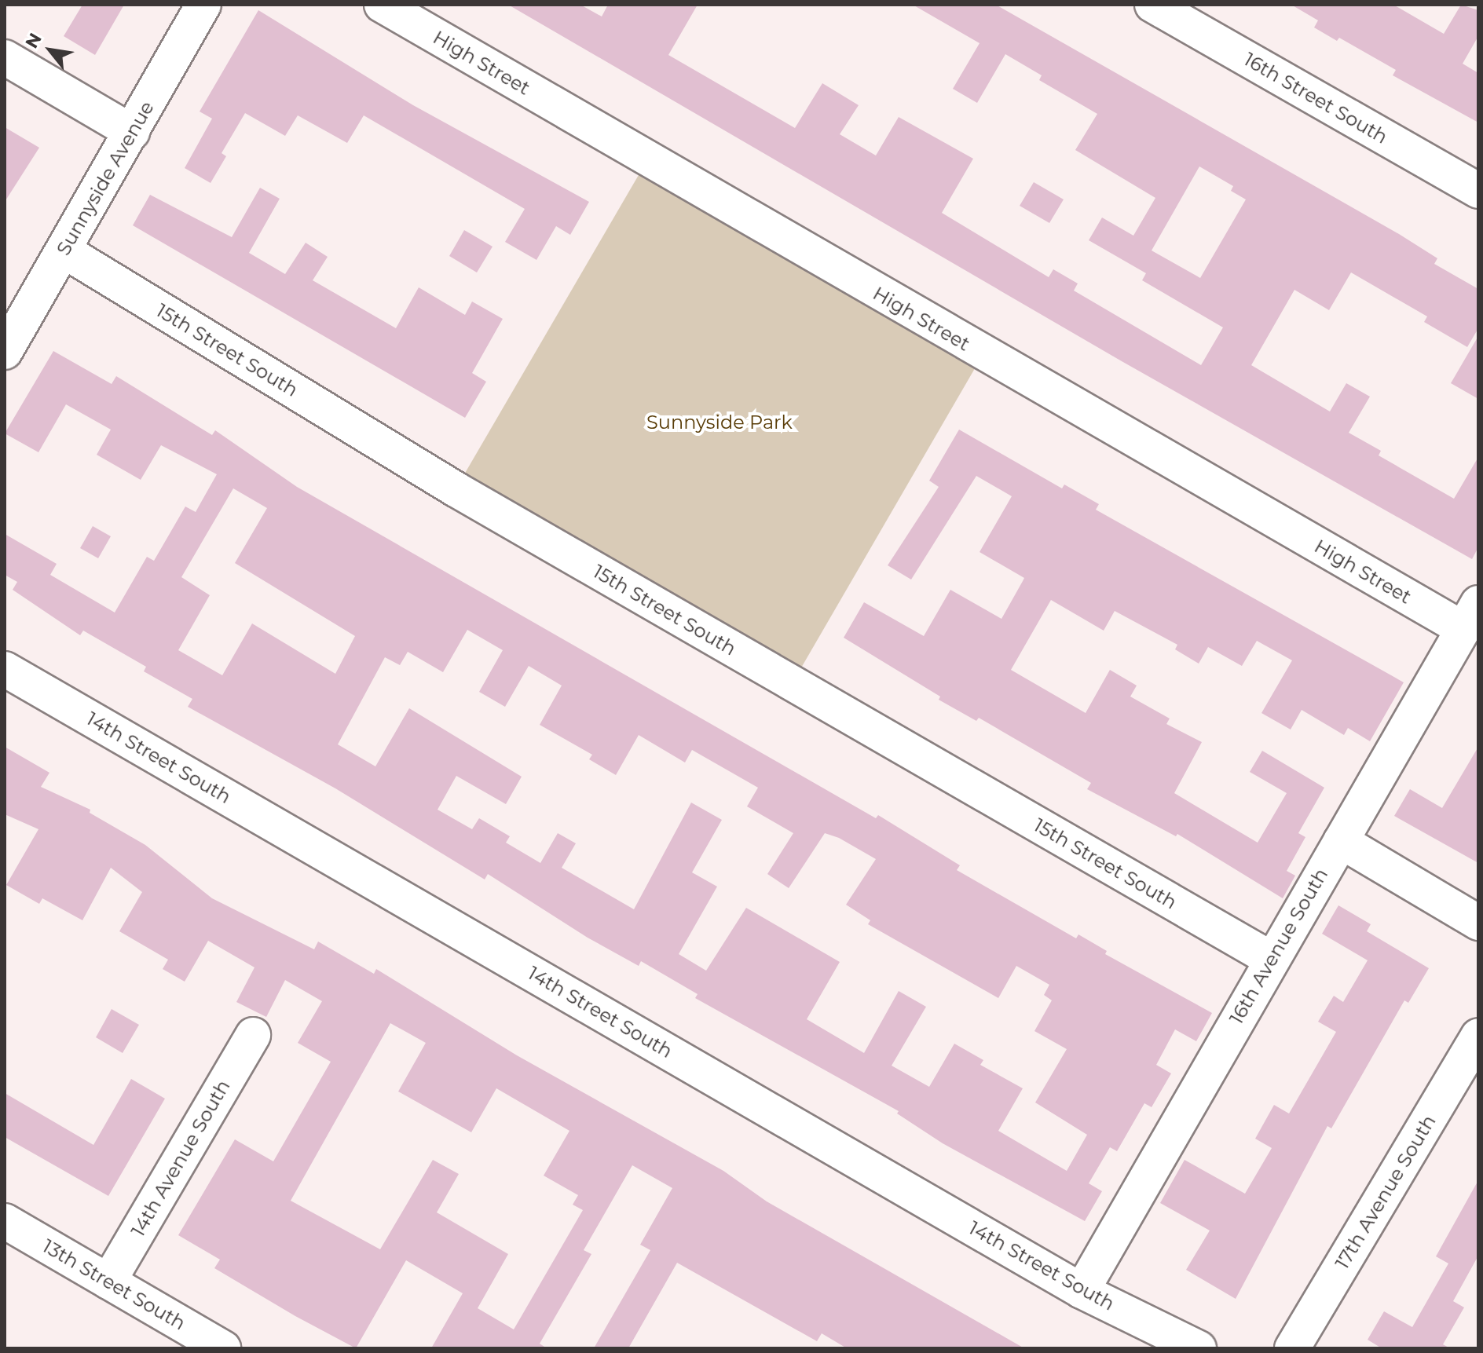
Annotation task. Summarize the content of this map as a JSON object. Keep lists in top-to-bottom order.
{
  "streets": {
    "street": [
      "High Street",
      "16th Street South",
      "Sunnyside Avenue",
      "15th Street South",
      "14th Street South",
      "16th Avenue South",
      "14th Avenue South",
      "17th Avenue South",
      "13th Street South"
    ]
  },
  "crossings": [
    ["High Street", "16th Avenue South"],
    ["Sunnyside Avenue", "15th Street South"],
    ["15th Street South", "16th Avenue South"],
    ["14th Street South", "16th Avenue South"],
    ["14th Avenue South", "13th Street South"]
  ],
  "parks": ["Sunnyside Park"],
  "north": "top left"
}
